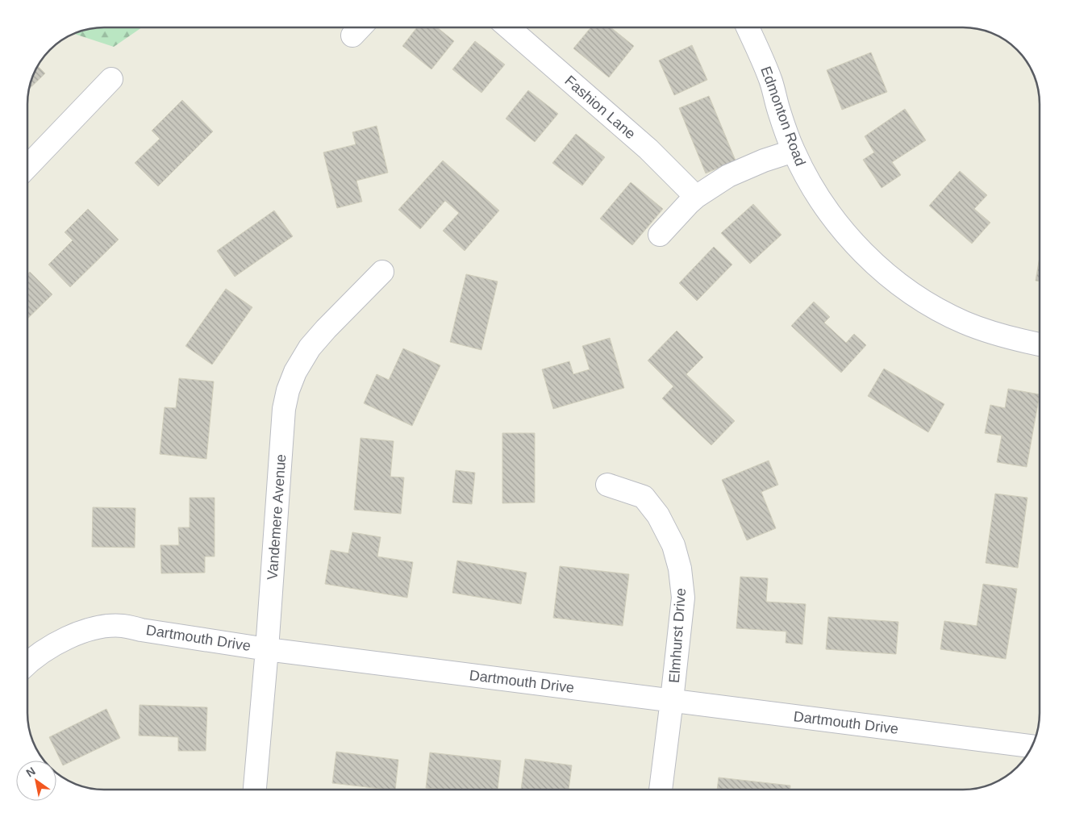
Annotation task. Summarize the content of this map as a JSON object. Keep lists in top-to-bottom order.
{
  "streets": {
    "street": [
      "Fashion Lane",
      "Edmonton Road",
      "Vandemere Avenue",
      "Elmhurst Drive",
      "Dartmouth Drive"
    ]
  },
  "crossings": [
    ["Vandemere Avenue", "Dartmouth Drive"],
    ["Elmhurst Drive", "Dartmouth Drive"]
  ],
  "north": "top left"
}
